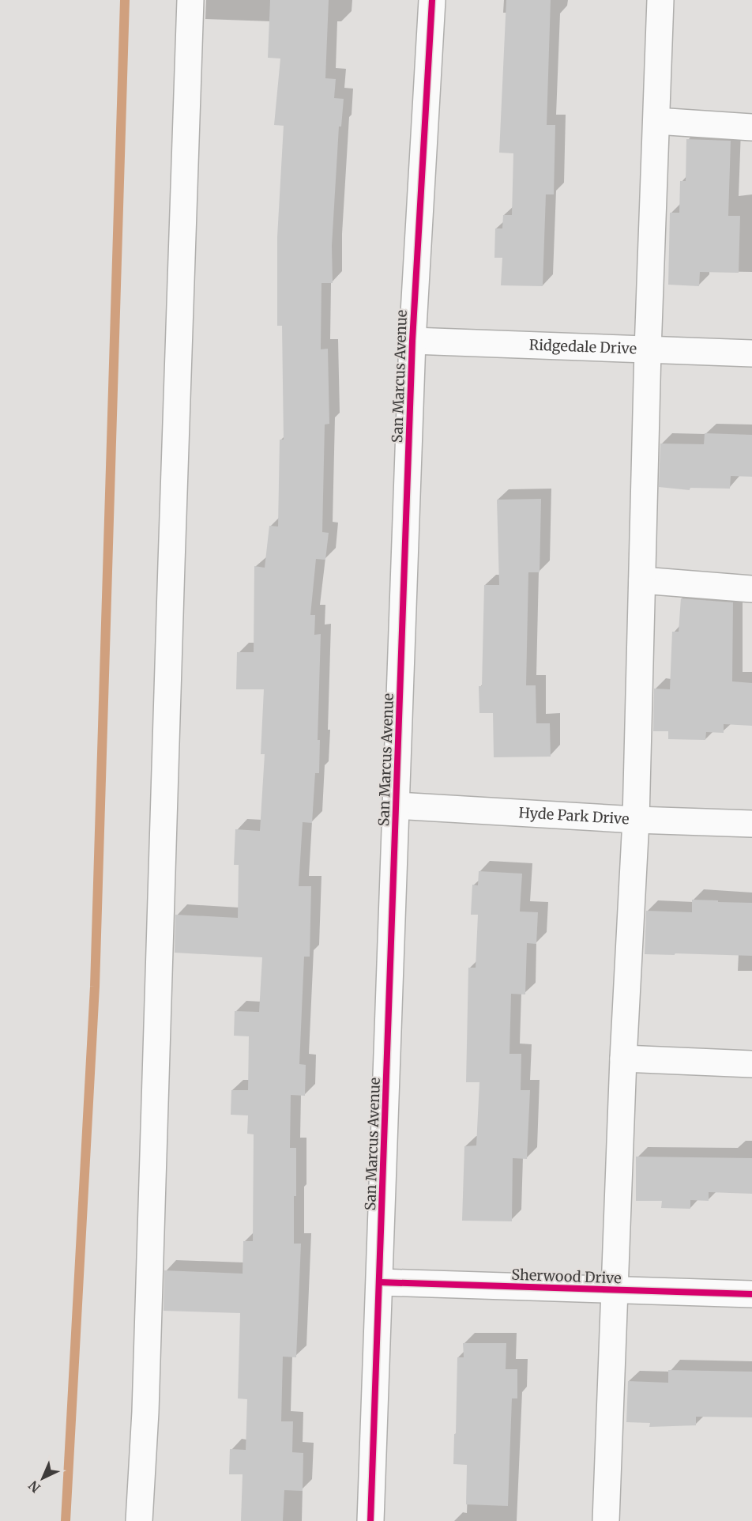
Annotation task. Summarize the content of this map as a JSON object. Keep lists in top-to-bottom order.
{
  "streets": {
    "street": [
      "Ridgedale Drive",
      "San Marcus Avenue",
      "Hyde Park Drive",
      "Sherwood Drive"
    ]
  },
  "crossings": [
    ["Ridgedale Drive", "San Marcus Avenue"],
    ["San Marcus Avenue", "Hyde Park Drive"],
    ["San Marcus Avenue", "Sherwood Drive"]
  ],
  "north": "bottom left"
}
